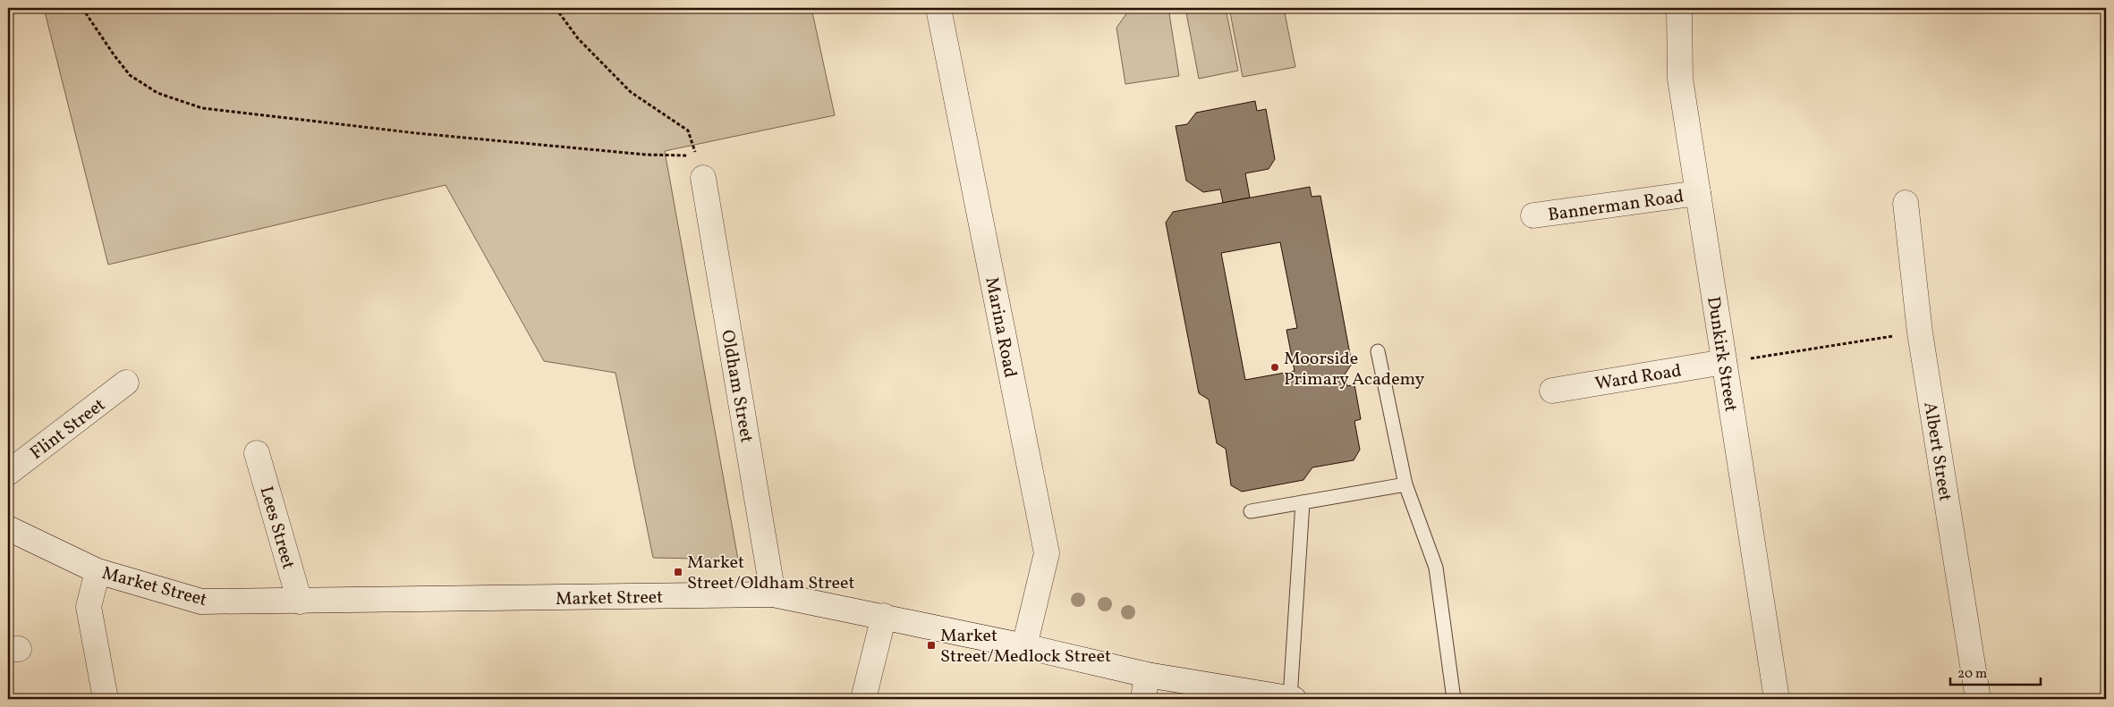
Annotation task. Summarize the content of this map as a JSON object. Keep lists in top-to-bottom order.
{
  "streets": {
    "street": [
      "Bannerman Road",
      "Marina Road",
      "Dunkirk Street",
      "Ward Road",
      "Oldham Street",
      "Flint Street",
      "Albert Street",
      "Lees Street",
      "Market Street"
    ]
  },
  "crossings": [
    ["Bannerman Road", "Dunkirk Street"],
    ["Marina Road", "Market Street"],
    ["Dunkirk Street", "Ward Road"],
    ["Oldham Street", "Market Street"],
    ["Lees Street", "Market Street"]
  ],
  "places": {
    "other": ["Moorside Primary Academy"],
    "transit": ["Market Street/Oldham Street", "Market Street/Medlock Street"]
  },
  "scale_bar": "20 m"
}
